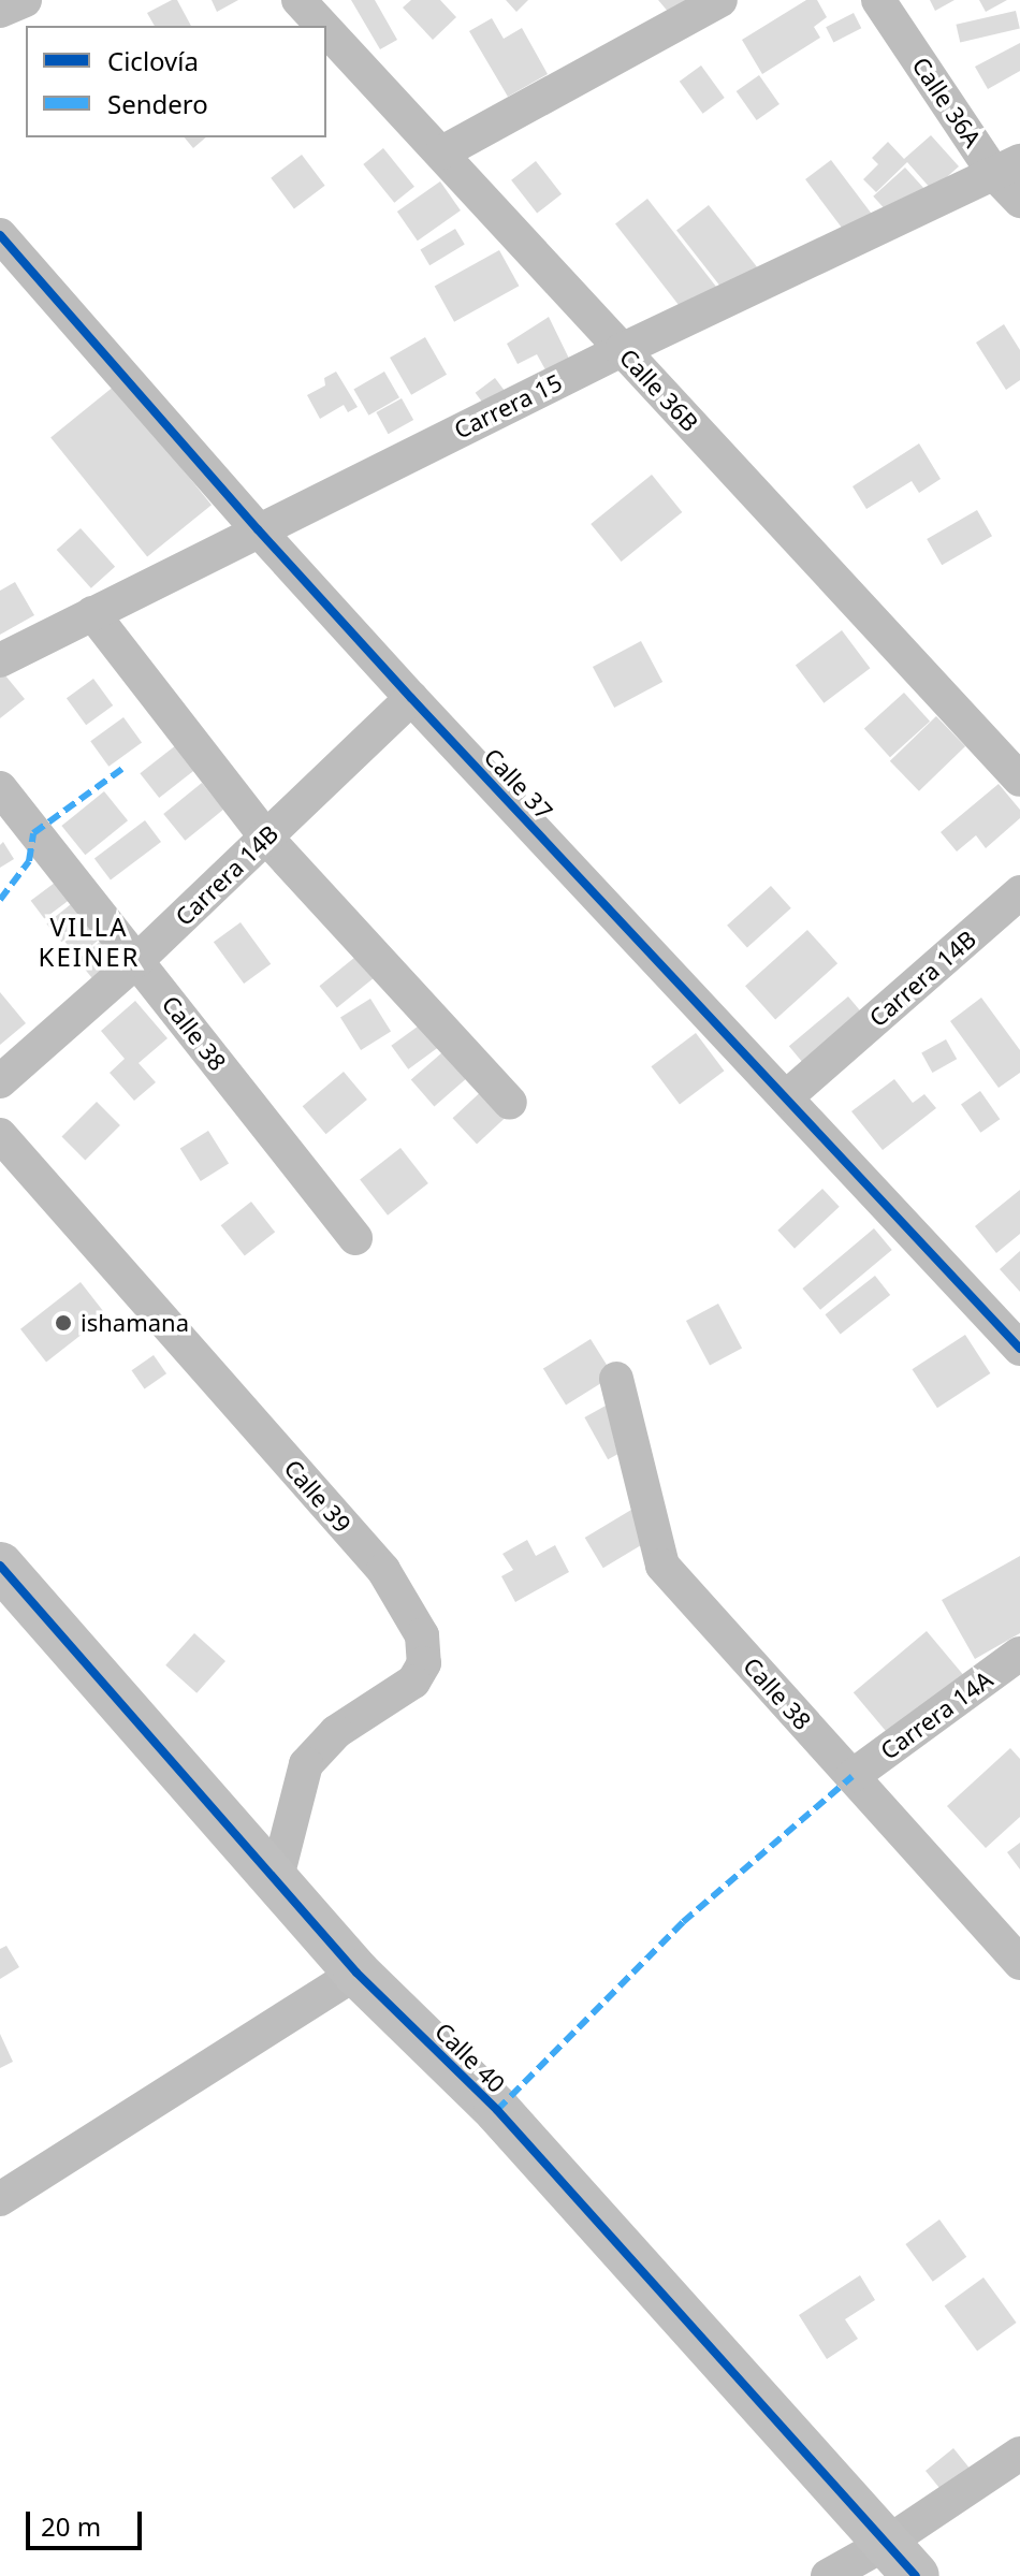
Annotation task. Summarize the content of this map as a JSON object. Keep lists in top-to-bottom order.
{
  "streets": {
    "street": [
      "Calle 36A",
      "Calle 36B",
      "Carrera 15",
      "Calle 37",
      "Carrera 14B",
      "Calle 38",
      "Calle 39",
      "Carrera 14A",
      "Calle 40"
    ]
  },
  "crossings": [
    ["Calle 36A", "Carrera 15"],
    ["Calle 36B", "Carrera 15"],
    ["Carrera 15", "Calle 37"],
    ["Calle 37", "Carrera 14B"],
    ["Carrera 14B", "Calle 38"],
    ["Calle 38", "Carrera 14A"],
    ["Calle 39", "Calle 40"]
  ],
  "districts": ["VILLA KEINER"],
  "places": ["ishamana"],
  "legend": ["Ciclovía", "Sendero"],
  "scale_bar": "20 m"
}
